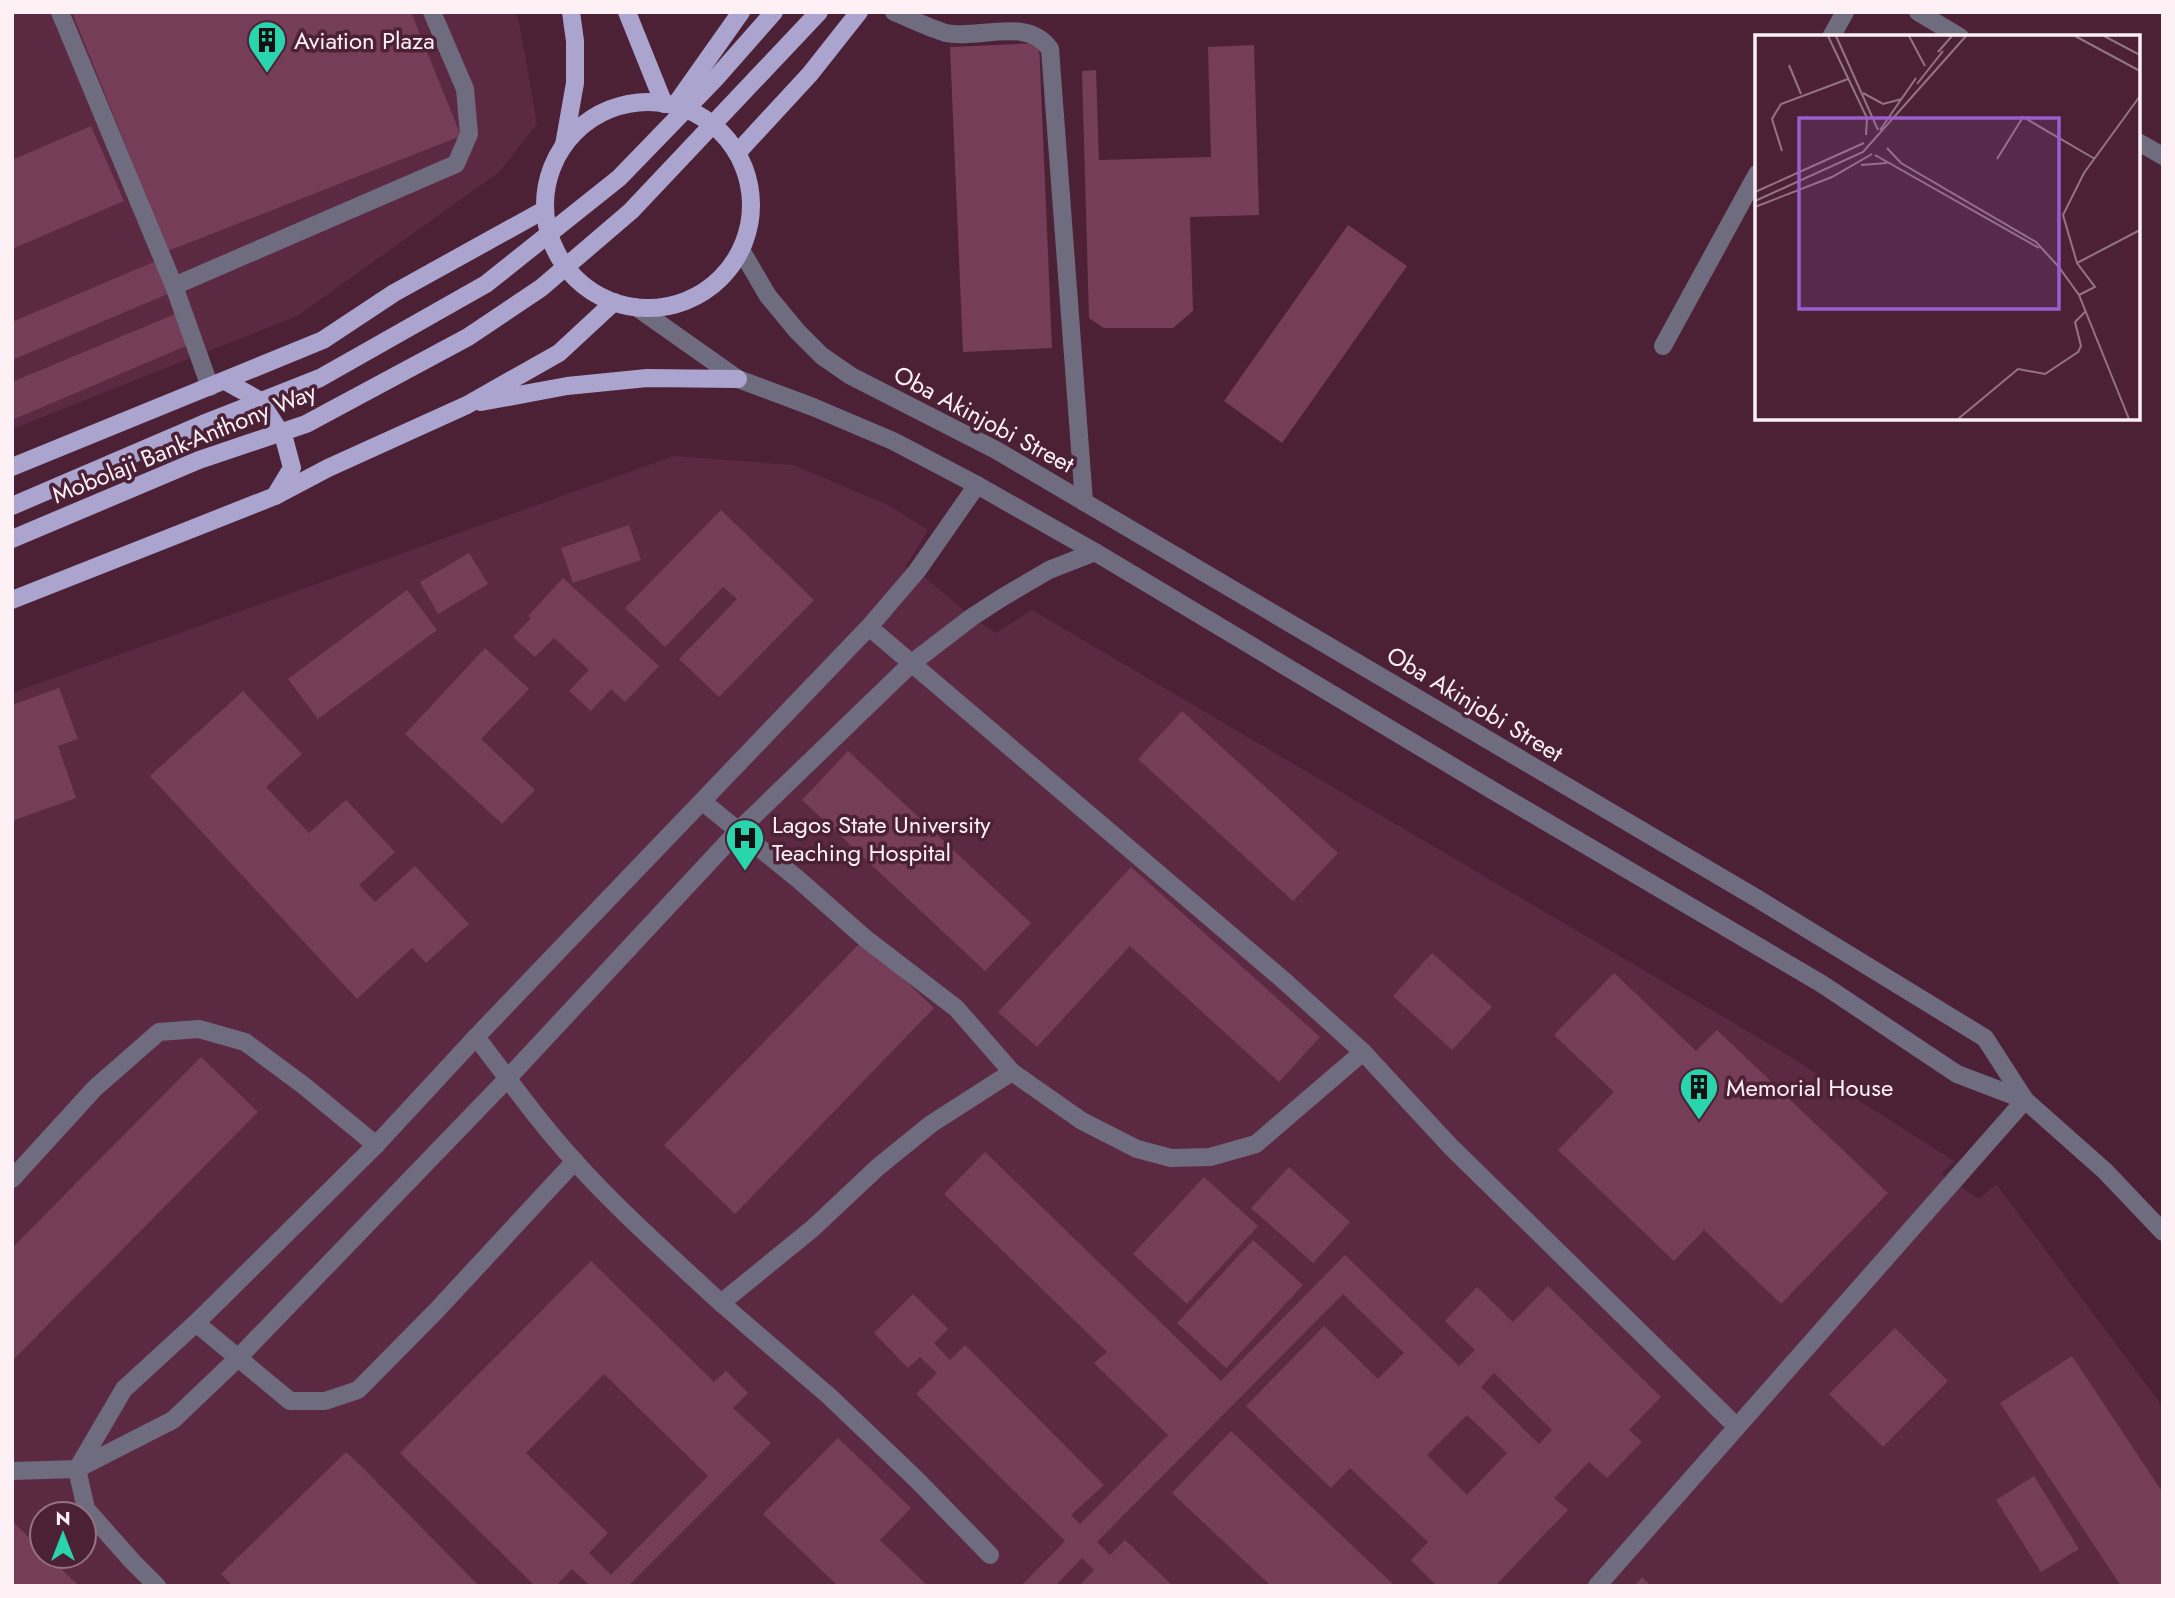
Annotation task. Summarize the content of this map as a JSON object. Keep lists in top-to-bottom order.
{
  "streets": {
    "main road": ["Mobolaji Bank-Anthony Way"],
    "street": ["Oba Akinjobi Street"]
  },
  "places": {
    "building": ["Aviation Plaza", "Memorial House"],
    "hospital": ["Lagos State University Teaching Hospital"]
  },
  "north": "top"
}
